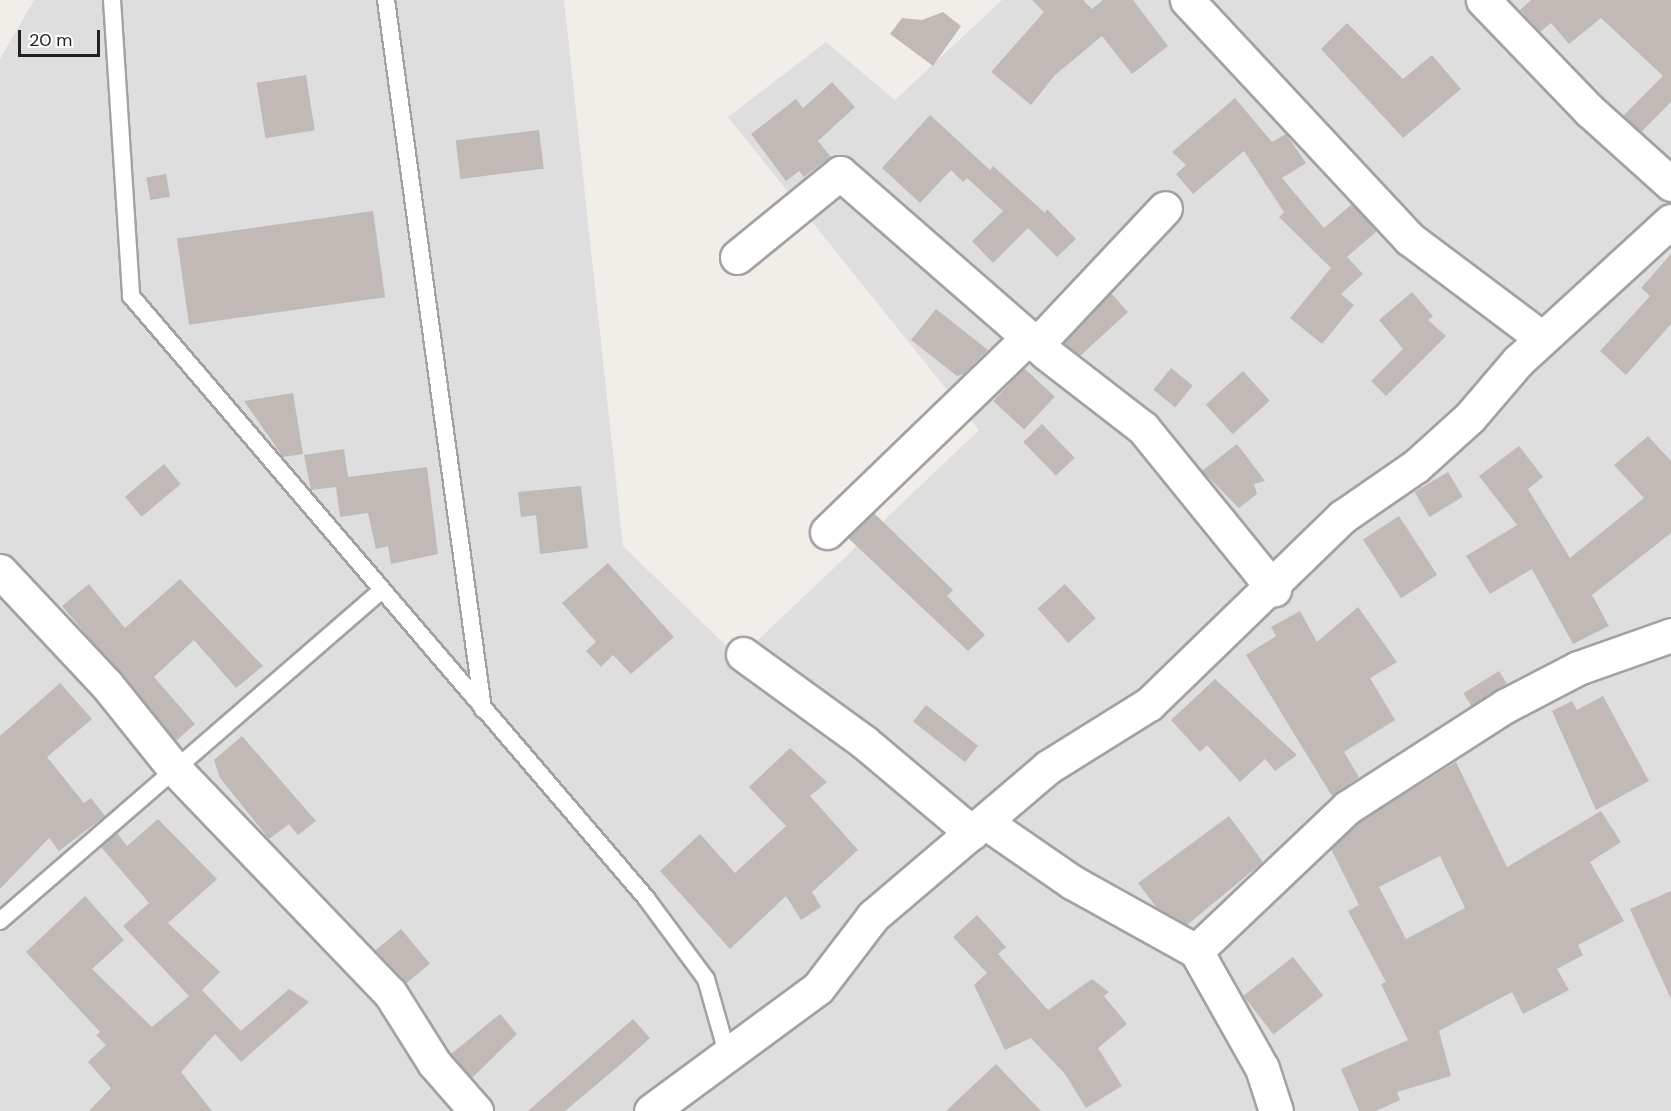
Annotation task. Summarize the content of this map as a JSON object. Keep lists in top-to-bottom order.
{
  "scale_bar": "20 m"
}
